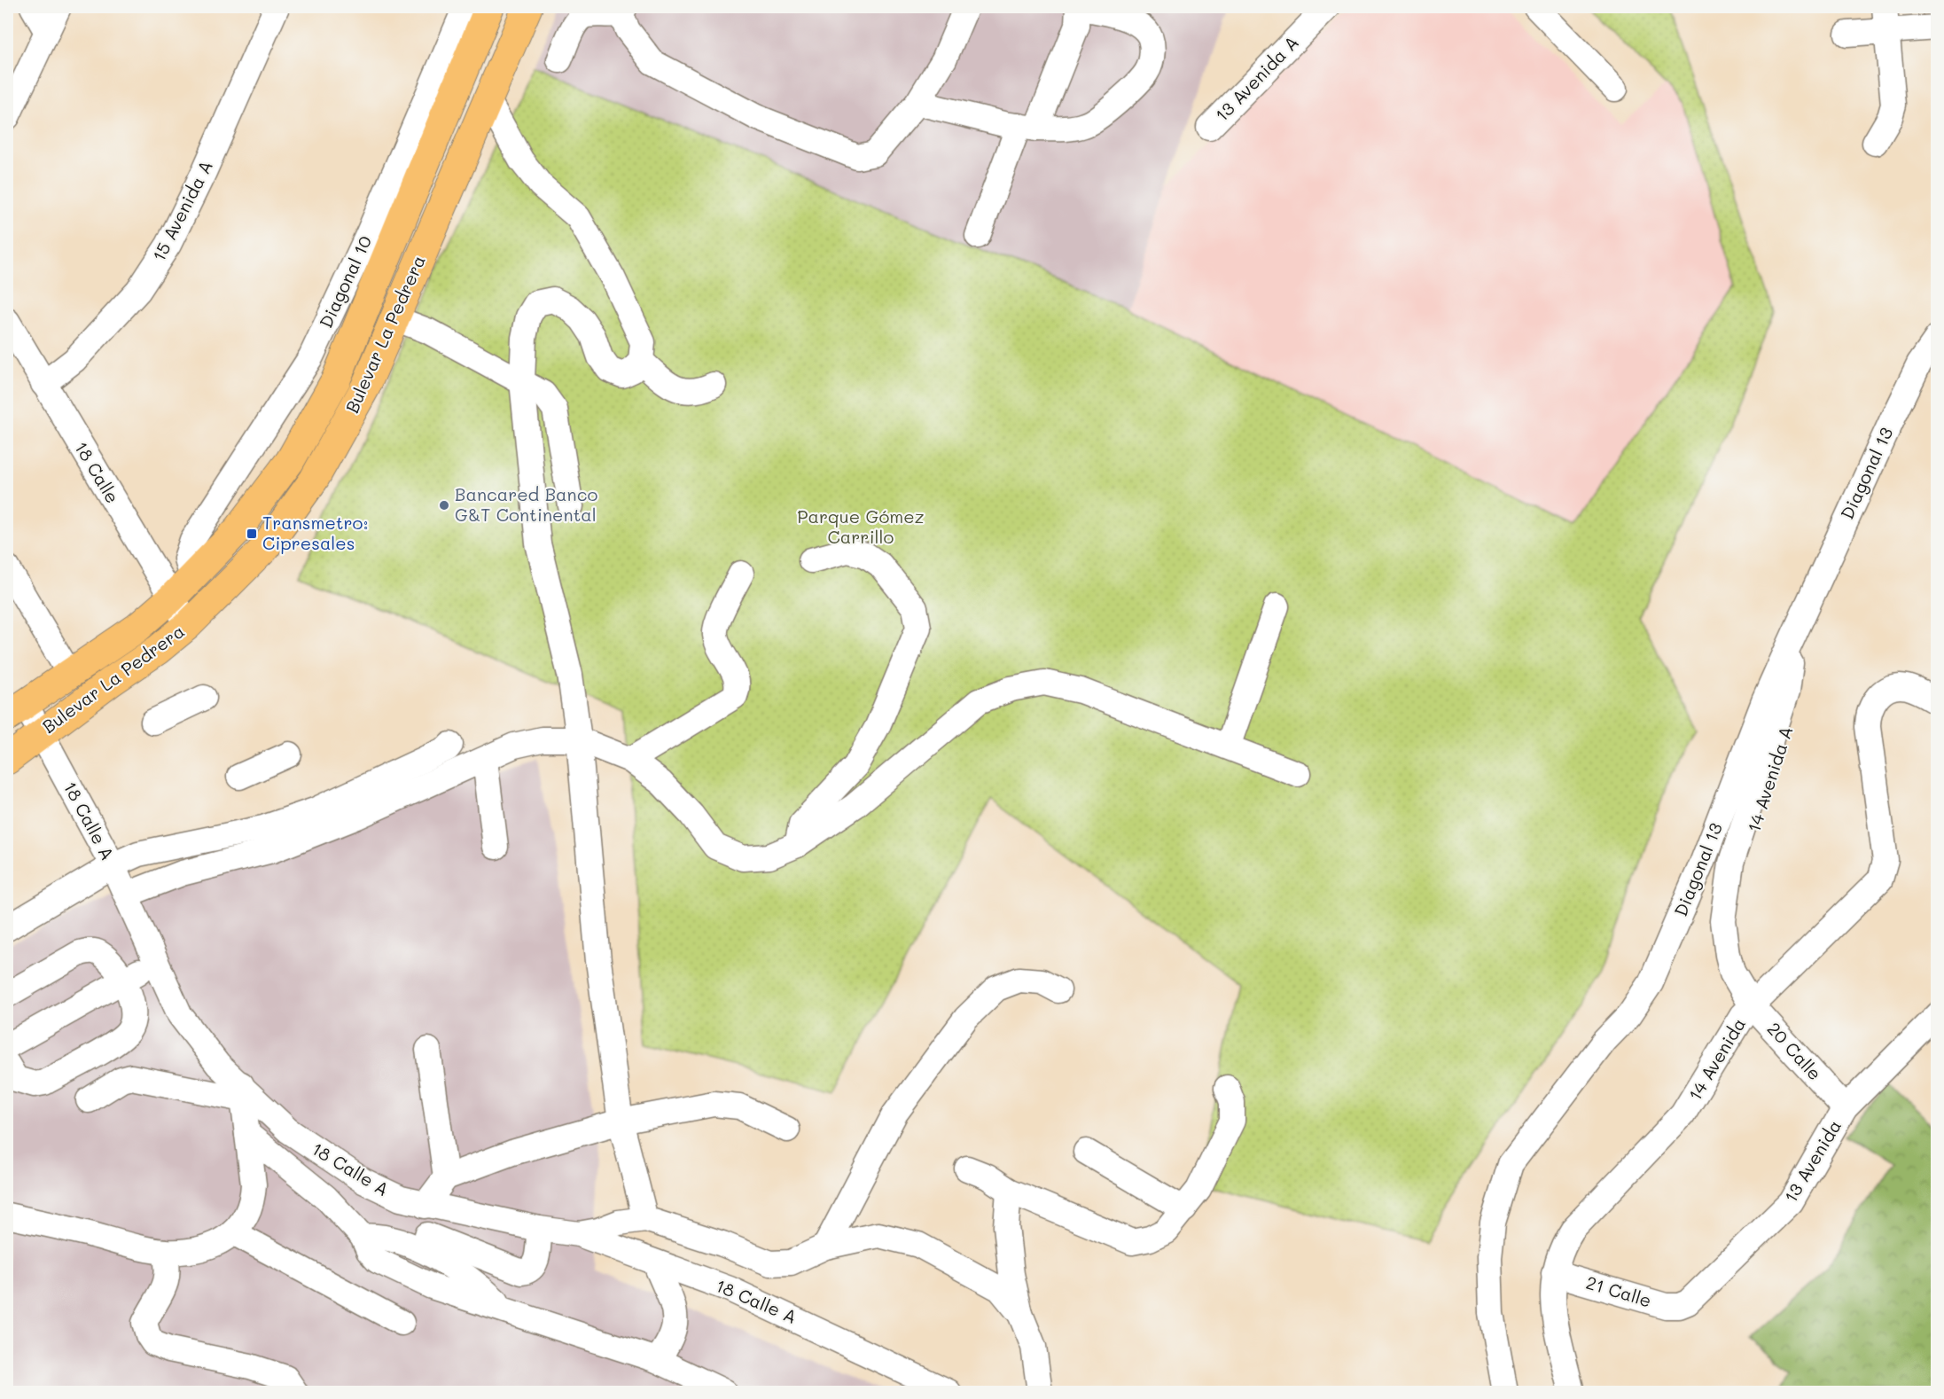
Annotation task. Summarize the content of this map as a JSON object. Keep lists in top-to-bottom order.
{
  "streets": {
    "main road": ["Bulevar La Pedrera"],
    "street": [
      "13 Avenida A",
      "15 Avenida A",
      "Diagonal 10",
      "18 Calle",
      "Diagonal 13",
      "14 Avenida A",
      "18 Calle A",
      "20 Calle",
      "14 Avenida",
      "13 Avenida",
      "21 Calle"
    ]
  },
  "crossings": [
    ["15 Avenida A", "18 Calle"],
    ["Bulevar La Pedrera", "18 Calle"],
    ["Bulevar La Pedrera", "18 Calle A"],
    ["Diagonal 13", "14 Avenida A"],
    ["14 Avenida A", "20 Calle"],
    ["20 Calle", "14 Avenida"],
    ["20 Calle", "13 Avenida"],
    ["14 Avenida", "21 Calle"],
    ["13 Avenida", "21 Calle"]
  ],
  "parks": ["Parque Gómez Carrillo"],
  "places": {
    "other": ["Bancared Banco G&T Continental"],
    "transit": ["Transmetro: Cipresales"]
  }
}
